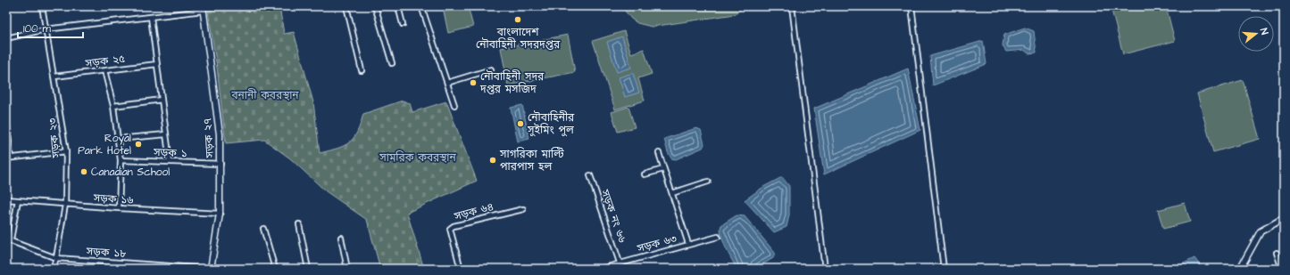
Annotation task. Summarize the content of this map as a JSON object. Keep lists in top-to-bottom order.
{
  "streets": {
    "street": [
      "সড়ক ২৫",
      "সড়ক ২৩",
      "সড়ক ২৭",
      "সড়ক ১",
      "সড়ক ১৬",
      "সড়ক ৬৪",
      "সড়ক নং ৬৬",
      "সড়ক ৬৩",
      "সড়ক ১৮"
    ]
  },
  "crossings": [
    ["সড়ক ২৫", "সড়ক ২৩"],
    ["সড়ক ২৩", "সড়ক ১৬"],
    ["সড়ক ২৩", "সড়ক ১৮"],
    ["সড়ক ২৭", "সড়ক ১"],
    ["সড়ক ২৭", "সড়ক ১৬"],
    ["সড়ক ২৭", "সড়ক ১৮"],
    ["সড়ক নং ৬৬", "সড়ক ৬৩"]
  ],
  "parks": ["বনানী কবরস্থান", "সামরিক কবরস্থান"],
  "places": [
    "বাংলাদেশ নৌবাহিনী সদরদপ্তর",
    "নৌবাহিনী সদর দপ্তর মসজিদ",
    "নৌবাহিনীর সুইমিং পুল",
    "Royal Park Hotel",
    "সাগরিকা মাল্টি পারপাস হল",
    "Canadian School"
  ],
  "scale_bar": "100 m",
  "north": "right"
}
